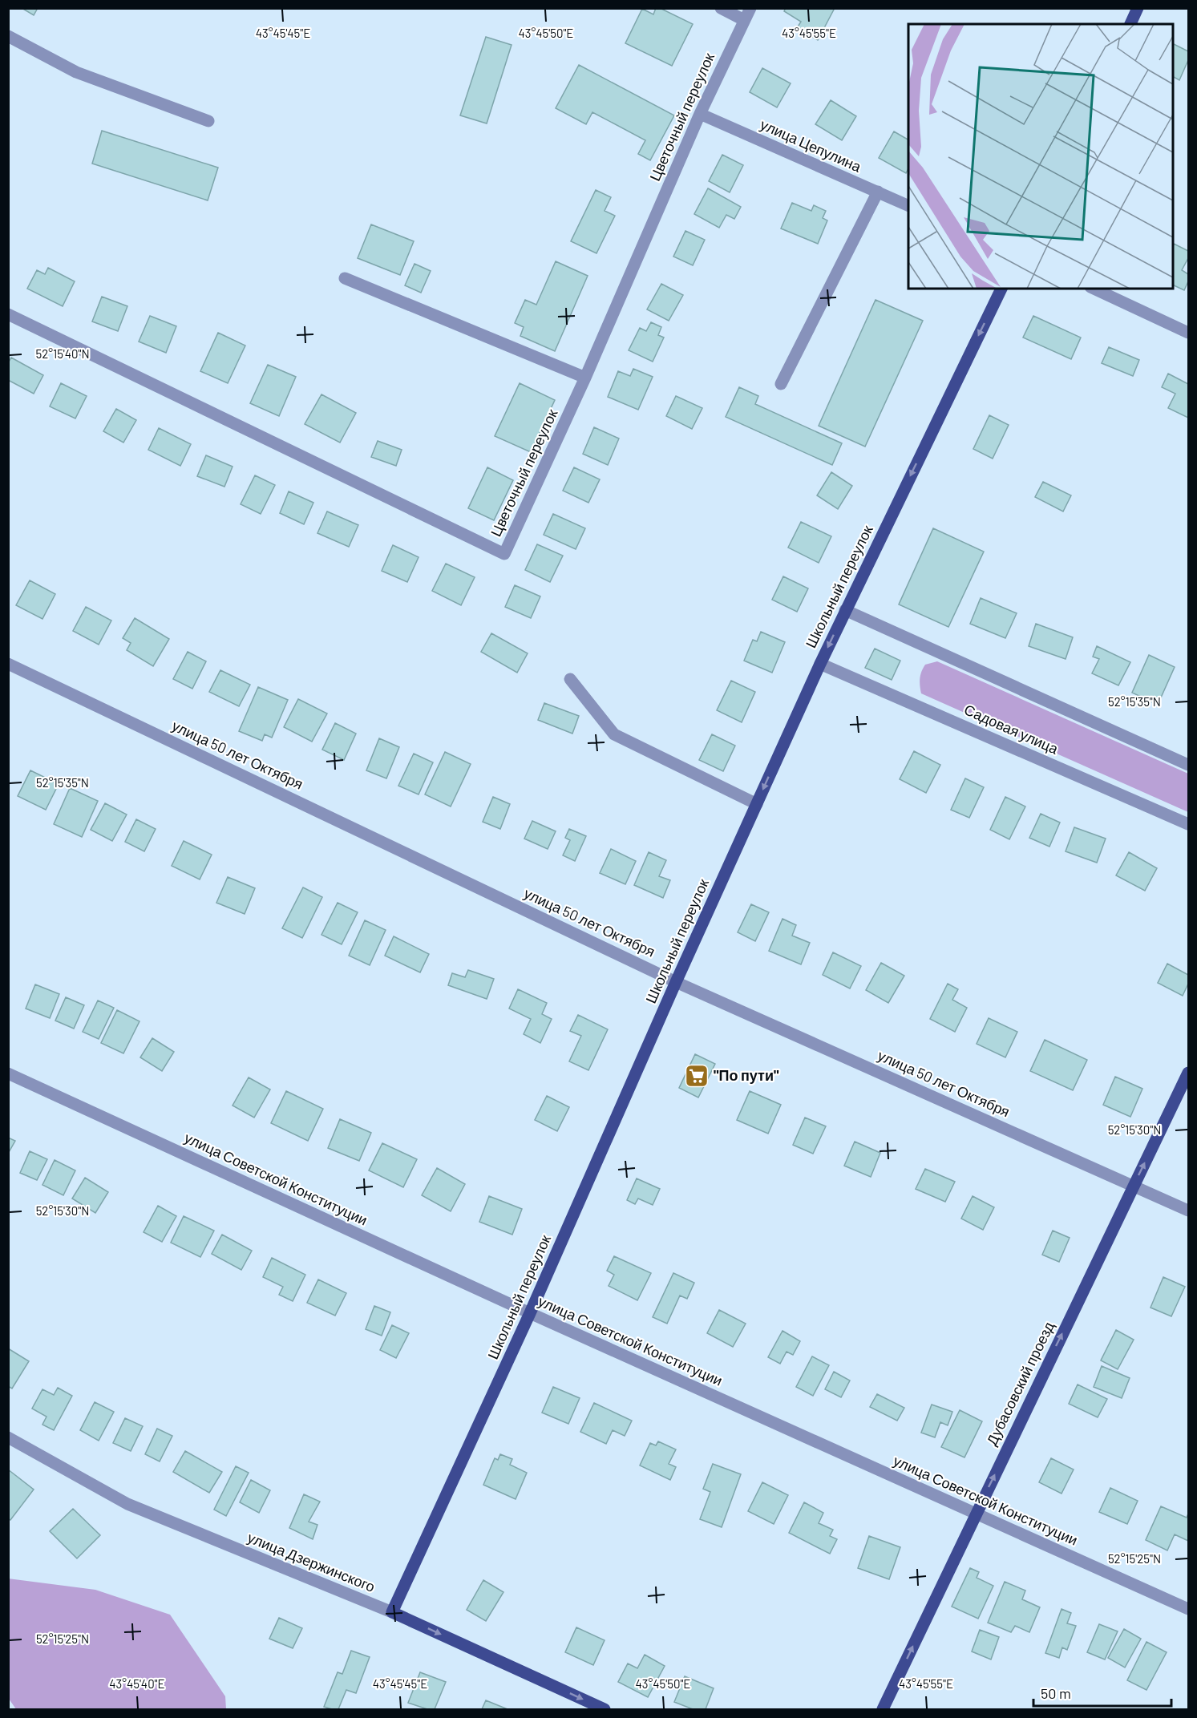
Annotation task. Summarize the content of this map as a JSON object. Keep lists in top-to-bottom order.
{
  "streets": {
    "main road": ["Школьный переулок", "Дубасовский проезд", "улица Дзержинского"],
    "street": [
      "Цветочный переулок",
      "улица Цепулина",
      "Садовая улица",
      "улица 50 лет Октября",
      "улица Советской Конституции"
    ]
  },
  "crossings": [
    ["Цветочный переулок", "улица Цепулина"],
    ["Школьный переулок", "Садовая улица"],
    ["Школьный переулок", "улица 50 лет Октября"],
    ["Школьный переулок", "улица Советской Конституции"],
    ["Школьный переулок", "улица Дзержинского"],
    ["улица 50 лет Октября", "Дубасовский проезд"],
    ["улица Советской Конституции", "Дубасовский проезд"]
  ],
  "one_way": ["Школьный переулок", "Дубасовский проезд", "улица Дзержинского"],
  "places": {
    "supermarket": ["\"По пути\""]
  },
  "scale_bar": "50 m",
  "coordinates": [
    "43°45'45\"E",
    "43°45'50\"E",
    "43°45'55\"E",
    "52°15'40\"N",
    "52°15'35\"N",
    "52°15'30\"N",
    "52°15'25\"N",
    "43°45'40\"E"
  ]
}
